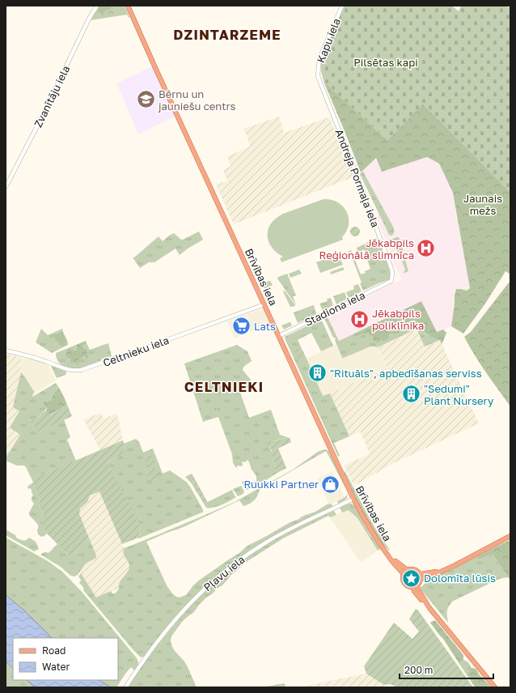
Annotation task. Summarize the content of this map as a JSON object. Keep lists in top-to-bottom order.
{
  "streets": {
    "main road": ["Brīvības iela"],
    "street": [
      "Kapu iela",
      "Zvanītāju iela",
      "Andreja Pormaļa iela",
      "Stadiona iela",
      "Celtnieku iela",
      "Pļavu iela"
    ]
  },
  "crossings": [
    ["Kapu iela", "Andreja Pormaļa iela"],
    ["Andreja Pormaļa iela", "Stadiona iela"],
    ["Brīvības iela", "Stadiona iela"],
    ["Brīvības iela", "Celtnieku iela"],
    ["Brīvības iela", "Pļavu iela"]
  ],
  "districts": ["DZINTARZEME", "CELTNIEKI"],
  "parks": ["Pilsētas kapi", "Jaunais mežs"],
  "places": {
    "school or university": ["Bērnu un jauniešu centrs"],
    "hospital": ["Jēkabpils Reģionālā slimnīca", "Jēkabpils poliklīnika"],
    "supermarket": ["Lats"],
    "building": ["\"Rituāls\", apbedīšanas serviss", "\"Sedumi\" Plant Nursery"],
    "shop": ["Ruukki Partner"],
    "place": ["Dolomīta lūsis"]
  },
  "legend": ["Road", "Water"],
  "scale_bar": "200 m"
}
